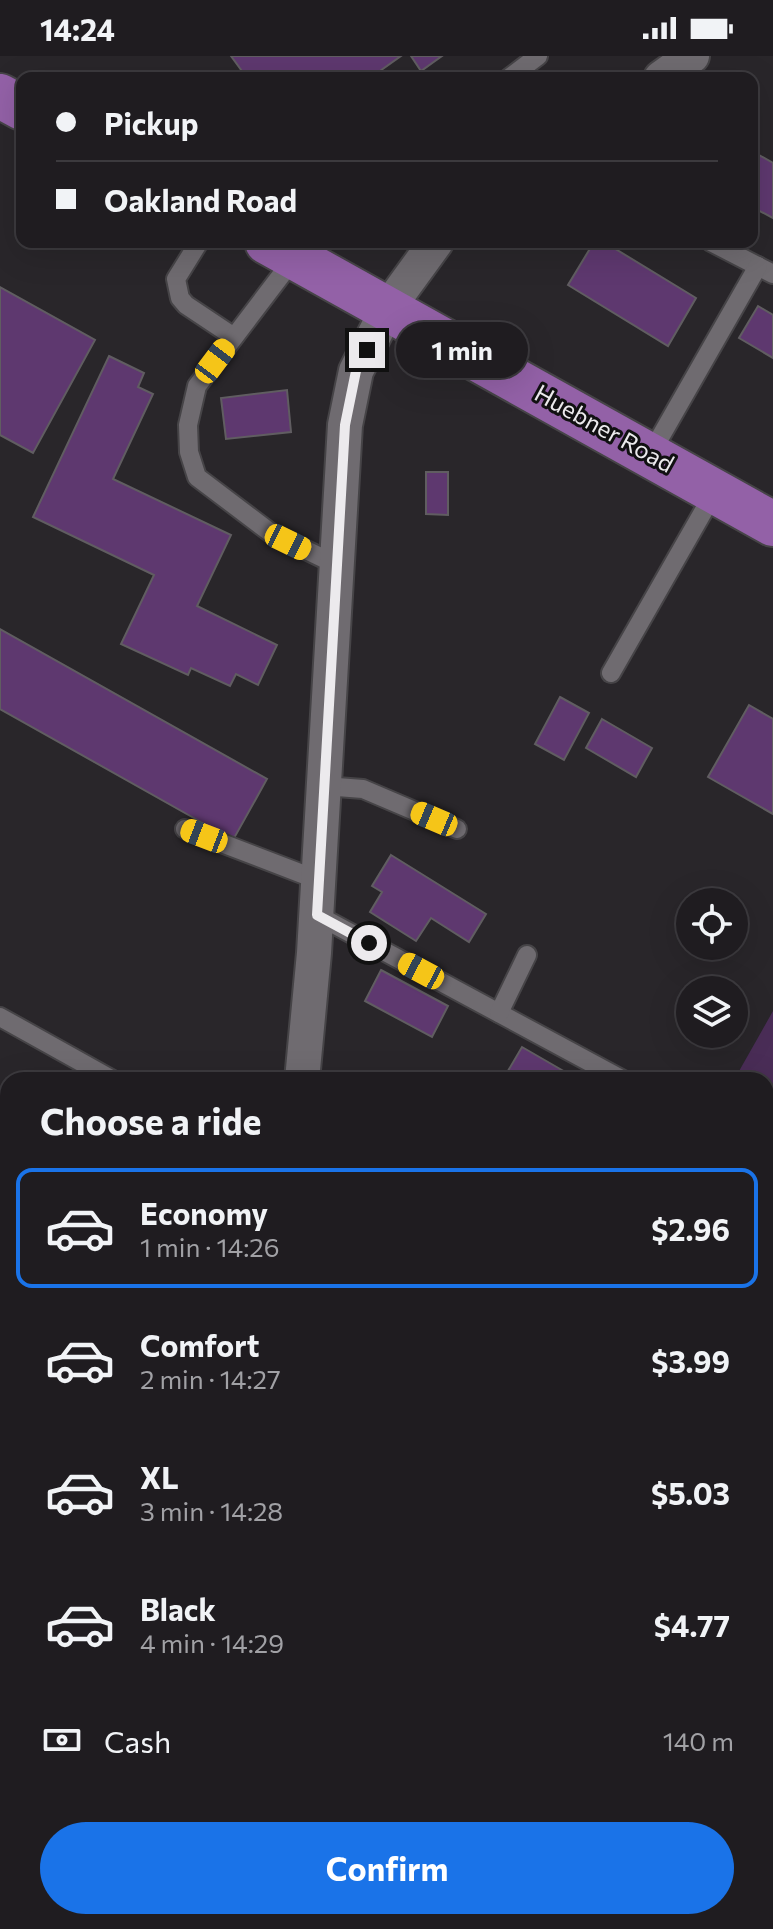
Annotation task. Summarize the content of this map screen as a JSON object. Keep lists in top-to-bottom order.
{
  "streets": {
    "main road": ["Huebner Road"]
  },
  "page": {
    "status": "14:24",
    "banner": ["Pickup", "Oakland Road"],
    "bubble": "1 min",
    "heading": "Choose a ride",
    "list": [
      {
        "name": "Economy",
        "note": "1 min · 14:26",
        "value": "$2.96"
      },
      {
        "name": "Comfort",
        "note": "2 min · 14:27",
        "value": "$3.99"
      },
      {
        "name": "XL",
        "note": "3 min · 14:28",
        "value": "$5.03"
      },
      {
        "name": "Black",
        "note": "4 min · 14:29",
        "value": "$4.77"
      }
    ],
    "pay": ["Cash", "140 m"],
    "buttons": "Confirm"
  }
}
